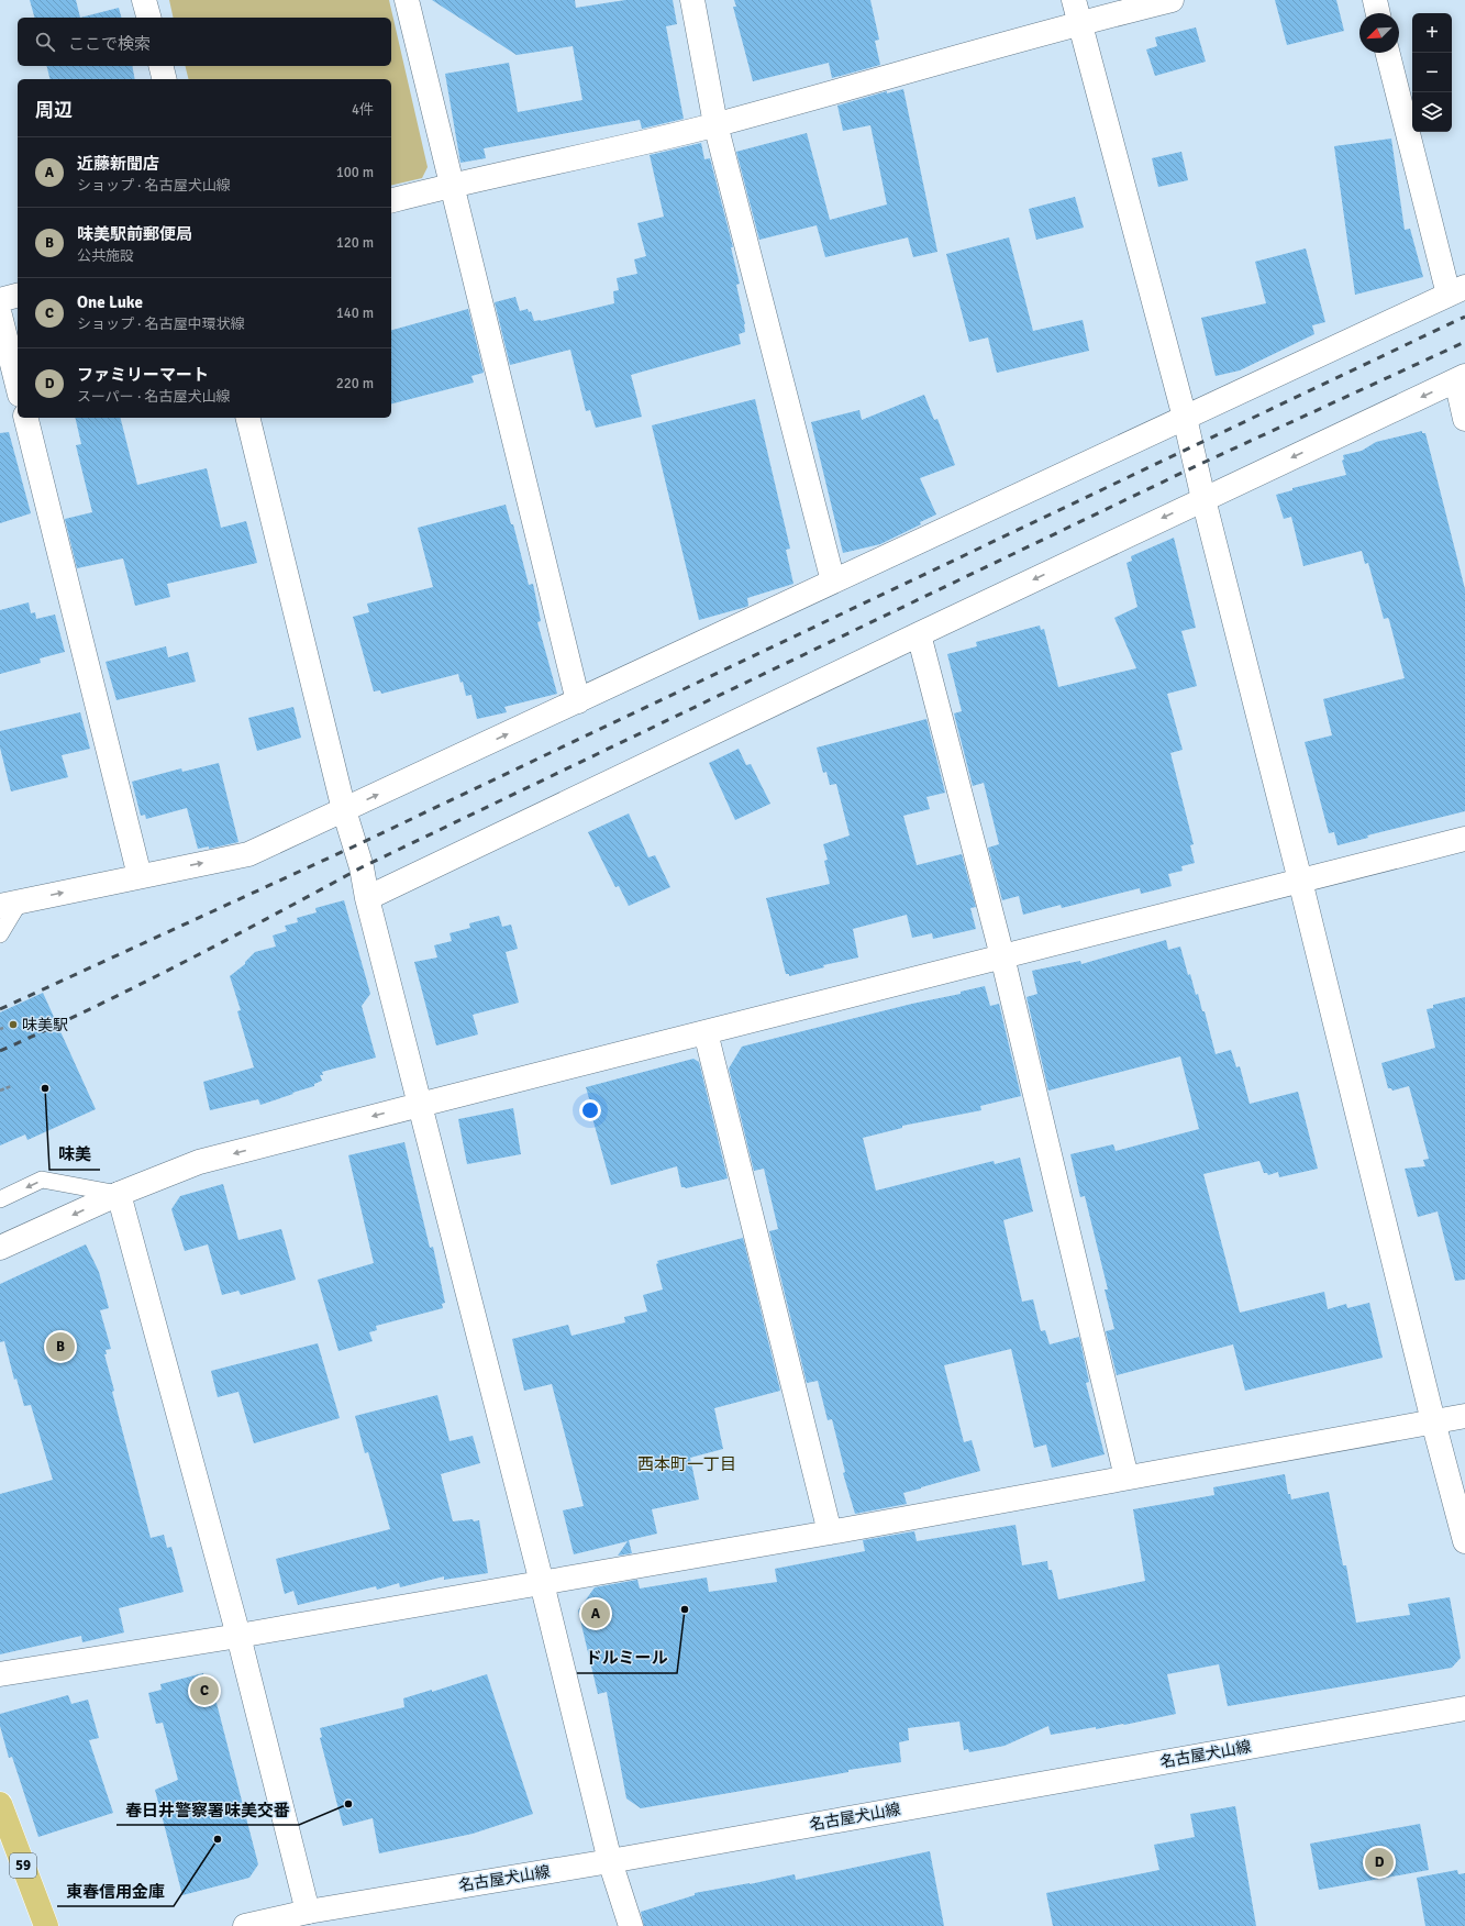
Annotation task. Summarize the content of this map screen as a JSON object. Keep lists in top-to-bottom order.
{
  "streets": {
    "main road": ["59"],
    "street": ["名古屋犬山線"]
  },
  "districts": ["西本町一丁目"],
  "places": [
    "味美駅",
    "味美",
    "ドルミール",
    "春日井警察署味美交番",
    "東春信用金庫"
  ],
  "north": "bottom left",
  "page": {
    "map_buttons": ["+", "−"],
    "search": "ここで検索",
    "heading": ["周辺", "4件"],
    "list": [
      {
        "mark": "A",
        "name": "近藤新聞店",
        "note": "ショップ · 名古屋犬山線",
        "value": "100 m"
      },
      {
        "mark": "B",
        "name": "味美駅前郵便局",
        "note": "公共施設",
        "value": "120 m"
      },
      {
        "mark": "C",
        "name": "One Luke",
        "note": "ショップ · 名古屋中環状線",
        "value": "140 m"
      },
      {
        "mark": "D",
        "name": "ファミリーマート",
        "note": "スーパー · 名古屋犬山線",
        "value": "220 m"
      }
    ],
    "pins": [
      "B",
      "A",
      "C",
      "D"
    ]
  }
}
